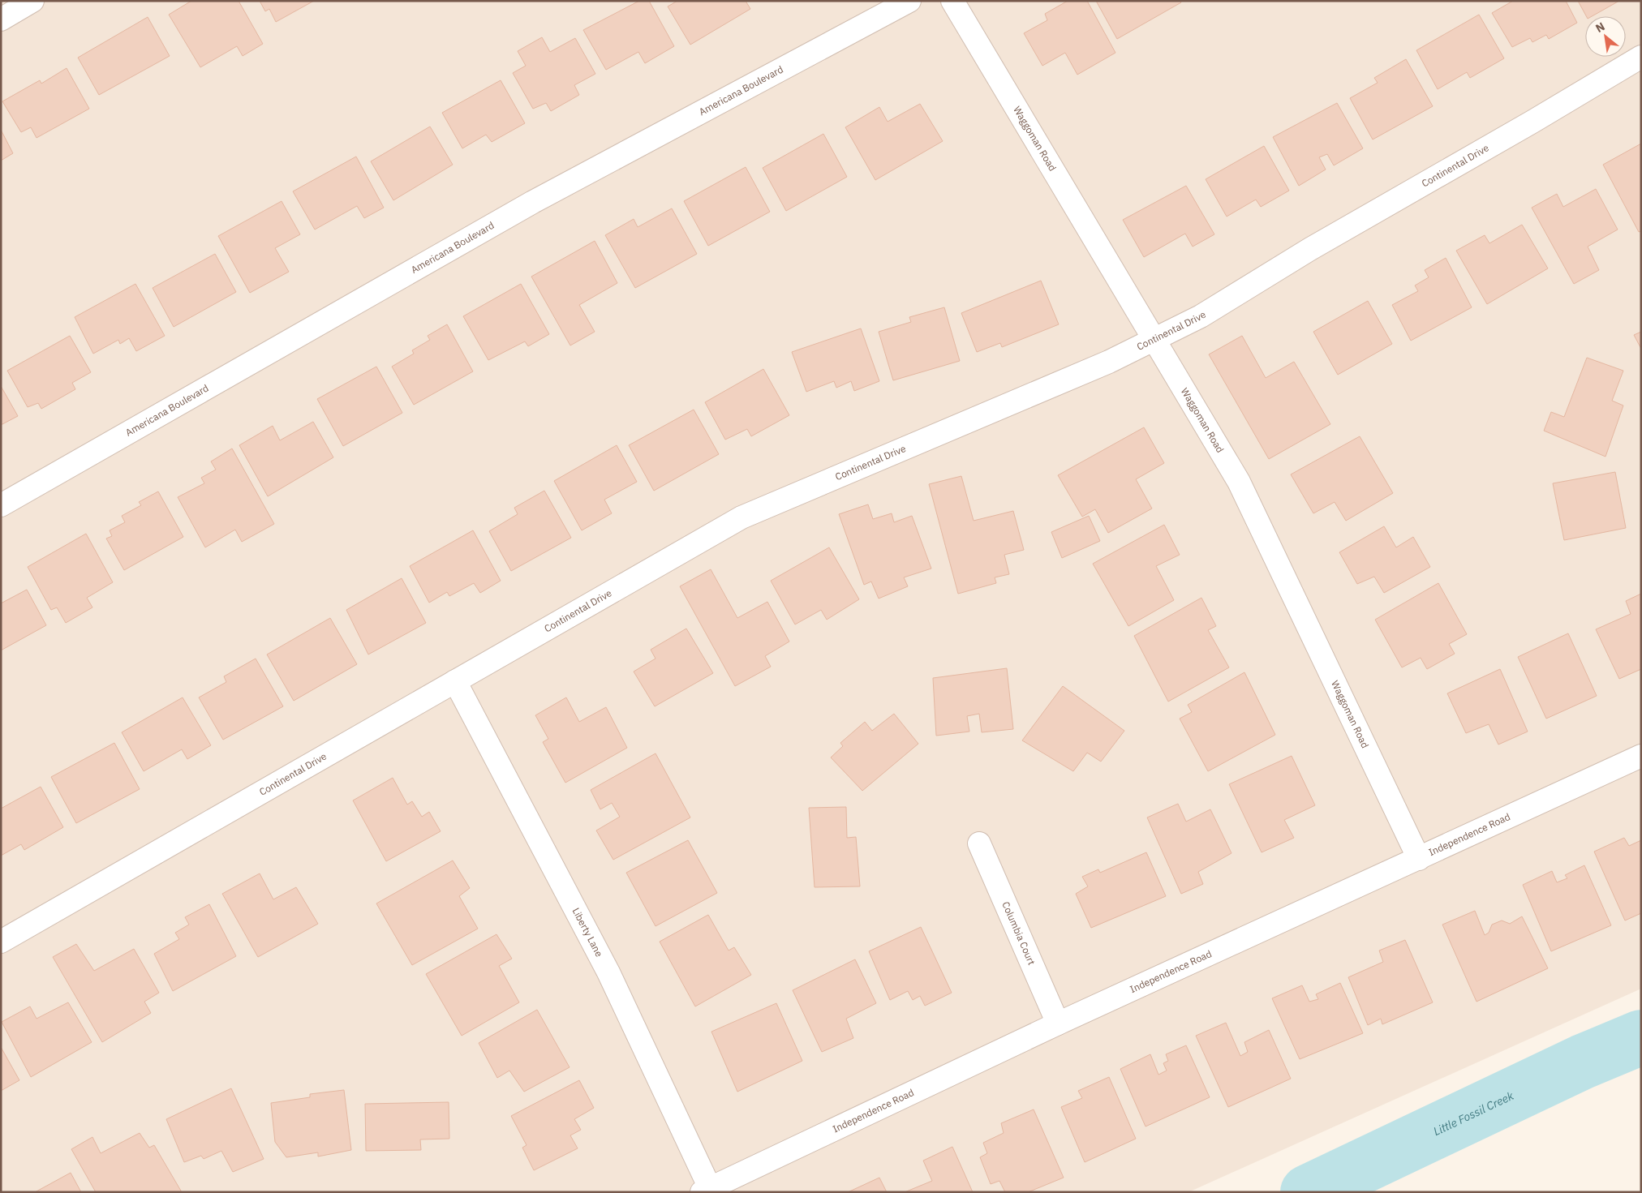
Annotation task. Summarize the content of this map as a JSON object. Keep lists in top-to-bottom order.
{
  "streets": {
    "street": [
      "Americana Boulevard",
      "Waggoman Road",
      "Continental Drive",
      "Independence Road",
      "Liberty Lane",
      "Columbia Court"
    ]
  },
  "crossings": [
    ["Waggoman Road", "Continental Drive"],
    ["Waggoman Road", "Independence Road"],
    ["Continental Drive", "Liberty Lane"],
    ["Independence Road", "Liberty Lane"],
    ["Independence Road", "Columbia Court"]
  ],
  "water": ["Little Fossil Creek"],
  "north": "top left"
}
